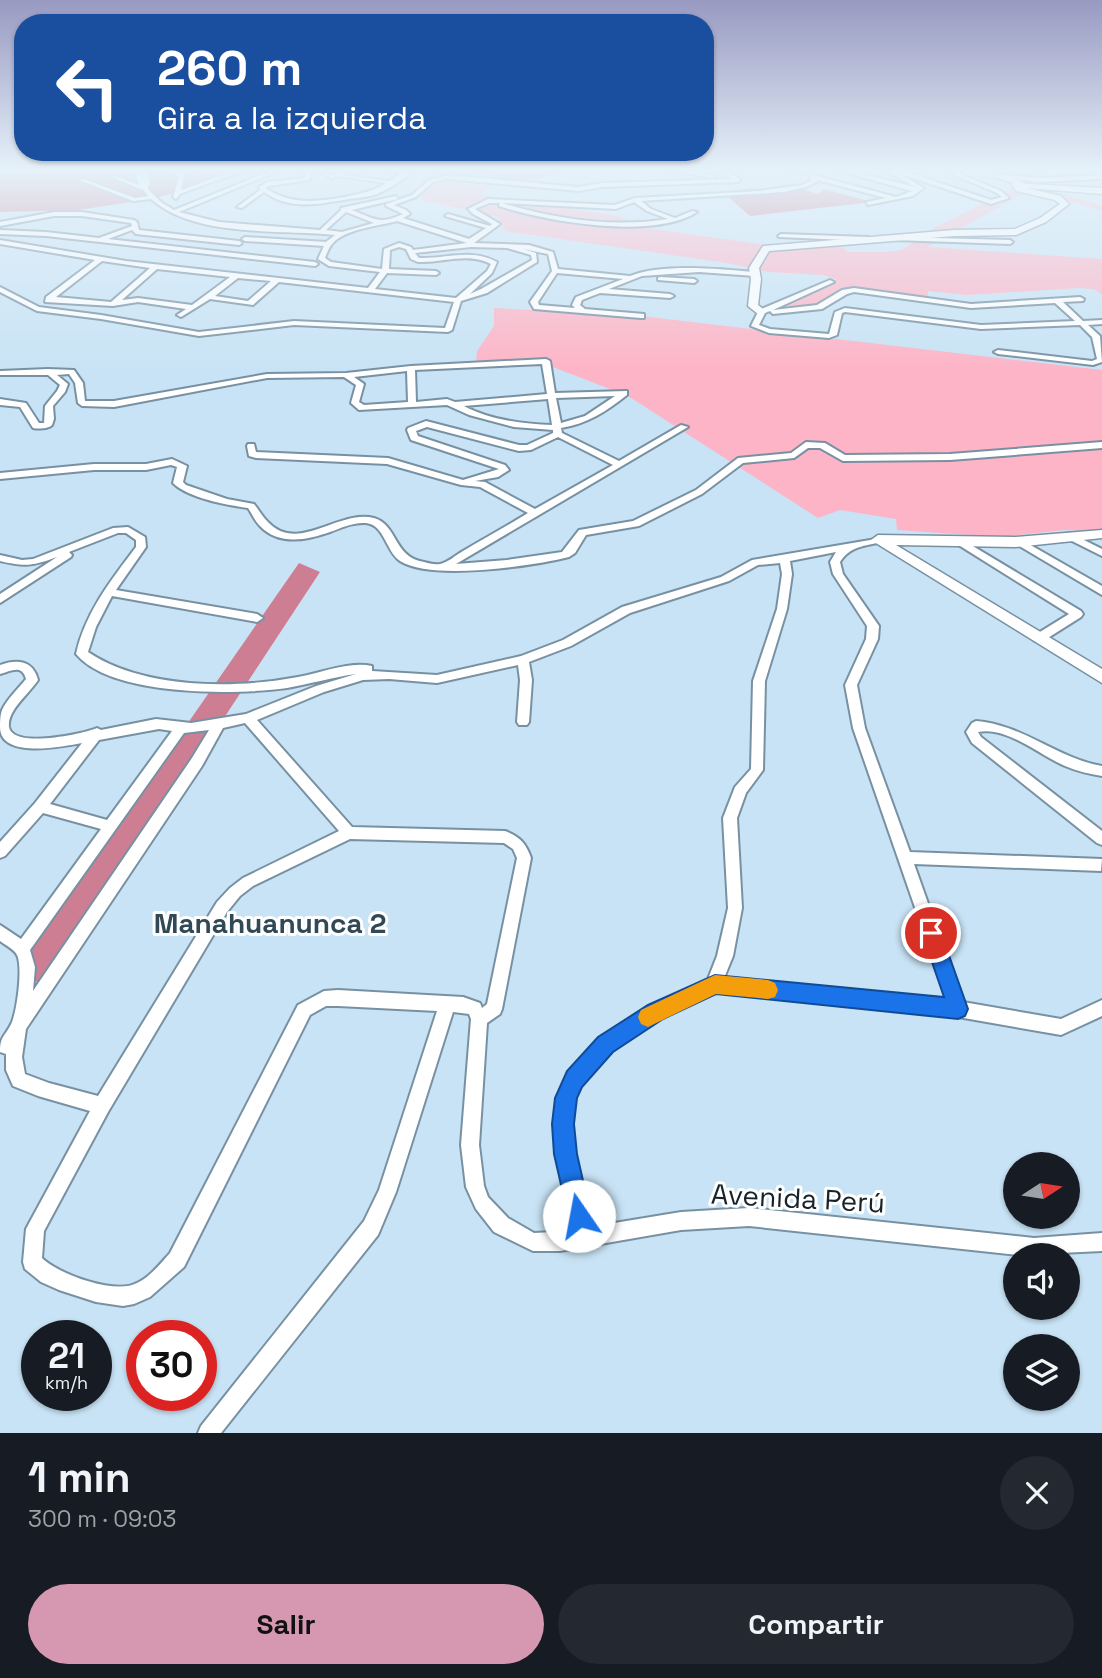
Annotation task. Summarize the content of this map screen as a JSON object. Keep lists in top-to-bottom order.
{
  "streets": {
    "street": ["Avenida Perú"]
  },
  "districts": ["Manahuanunca 2"],
  "north": "right",
  "page": {
    "turn": ["260 m", "Gira a la izquierda"],
    "speed": "21 km/h",
    "limit": "30",
    "heading": ["1 min", "300 m · 09:03"],
    "buttons": ["Salir", "Compartir"]
  }
}
